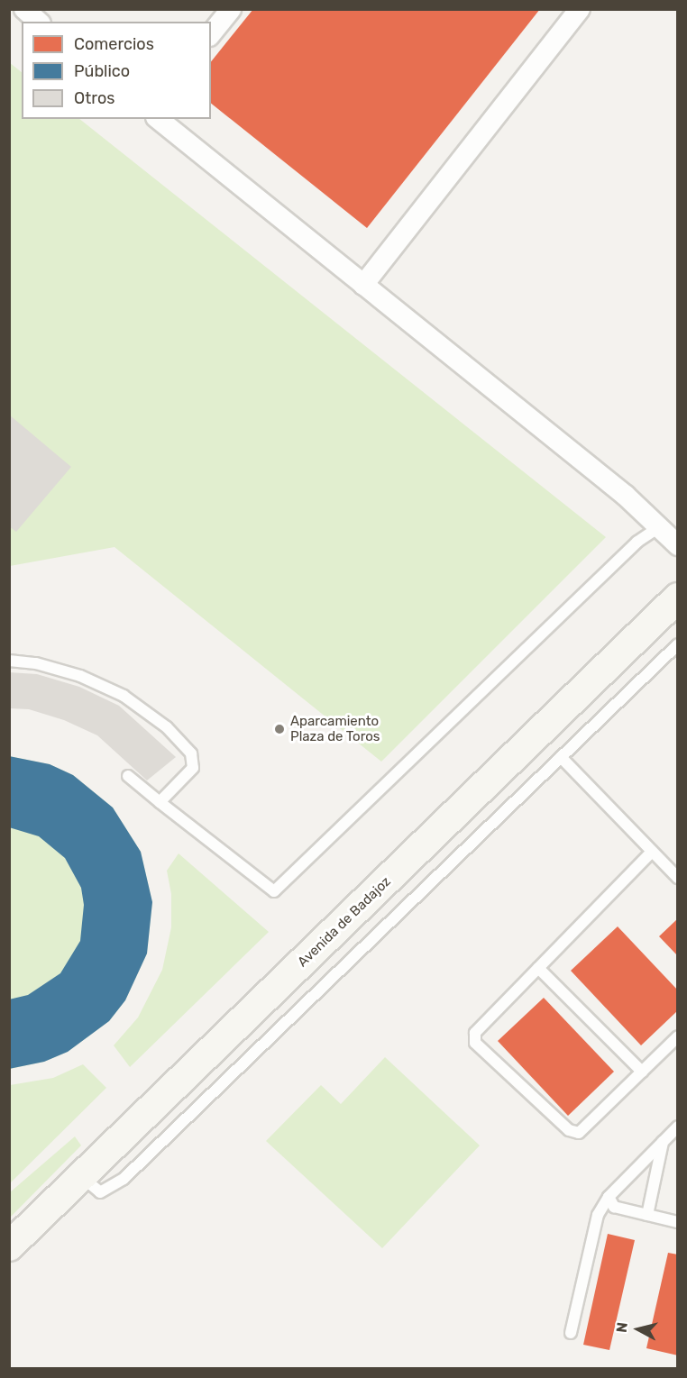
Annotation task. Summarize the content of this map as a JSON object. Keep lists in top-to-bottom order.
{
  "streets": {
    "main road": ["Avenida de Badajoz"]
  },
  "places": ["Aparcamiento Plaza de Toros"],
  "legend": ["Comercios", "Público", "Otros"],
  "north": "left"
}
